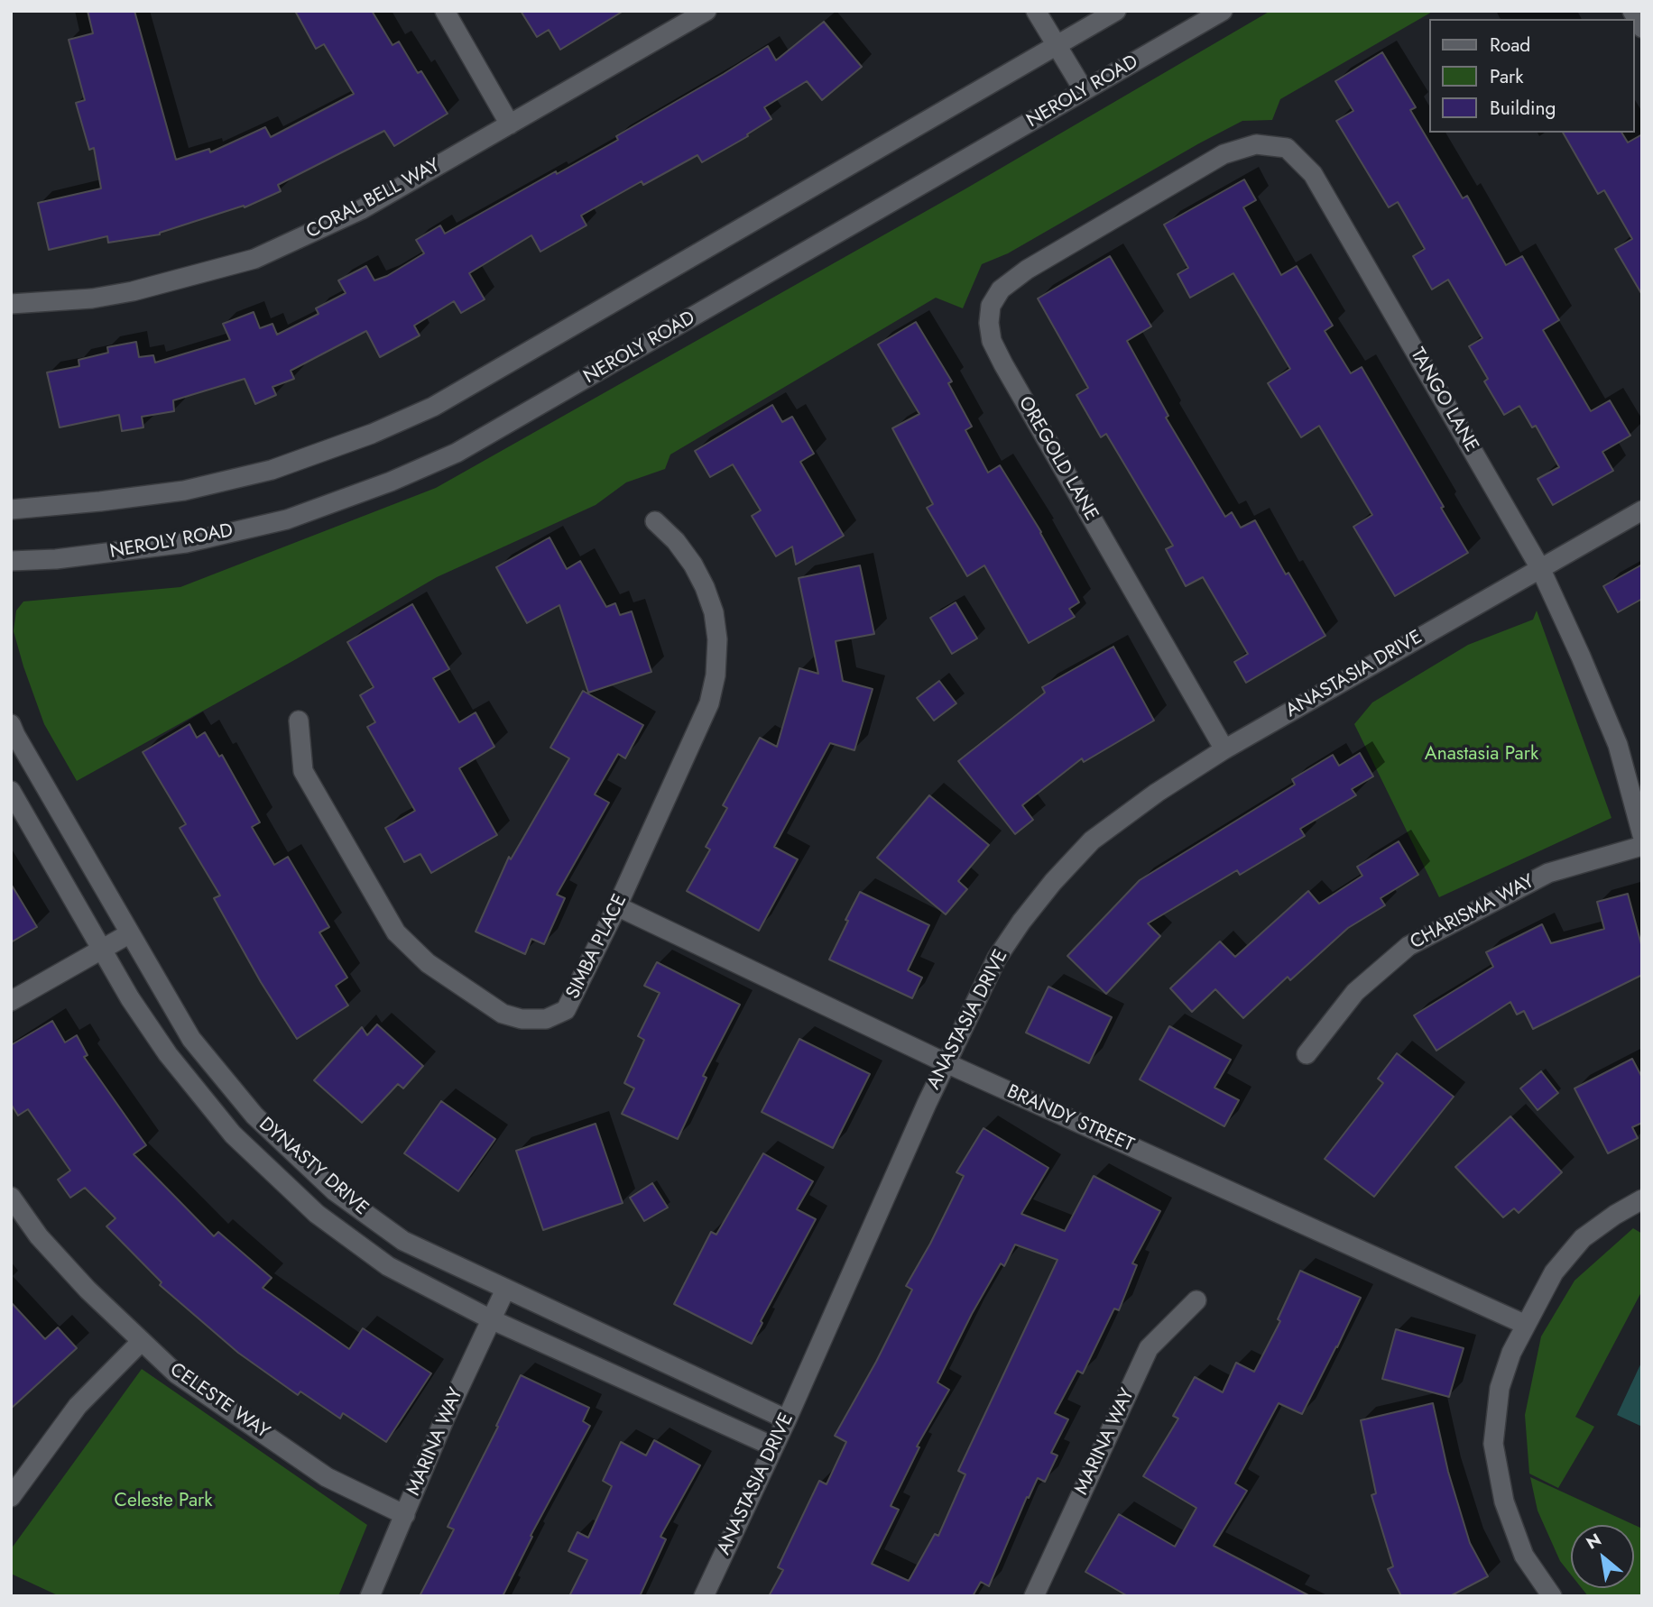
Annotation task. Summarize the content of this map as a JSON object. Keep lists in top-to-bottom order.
{
  "streets": {
    "street": [
      "NEROLY ROAD",
      "CORAL BELL WAY",
      "TANGO LANE",
      "OREGOLD LANE",
      "ANASTASIA DRIVE",
      "CHARISMA WAY",
      "SIMBA PLACE",
      "BRANDY STREET",
      "DYNASTY DRIVE",
      "CELESTE WAY",
      "MARINA WAY"
    ]
  },
  "crossings": [
    ["TANGO LANE", "OREGOLD LANE"],
    ["TANGO LANE", "ANASTASIA DRIVE"],
    ["OREGOLD LANE", "ANASTASIA DRIVE"],
    ["ANASTASIA DRIVE", "BRANDY STREET"],
    ["ANASTASIA DRIVE", "DYNASTY DRIVE"],
    ["SIMBA PLACE", "BRANDY STREET"],
    ["DYNASTY DRIVE", "MARINA WAY"],
    ["CELESTE WAY", "MARINA WAY"]
  ],
  "parks": ["Anastasia Park", "Celeste Park"],
  "legend": ["Road", "Park", "Building"],
  "north": "top left"
}
